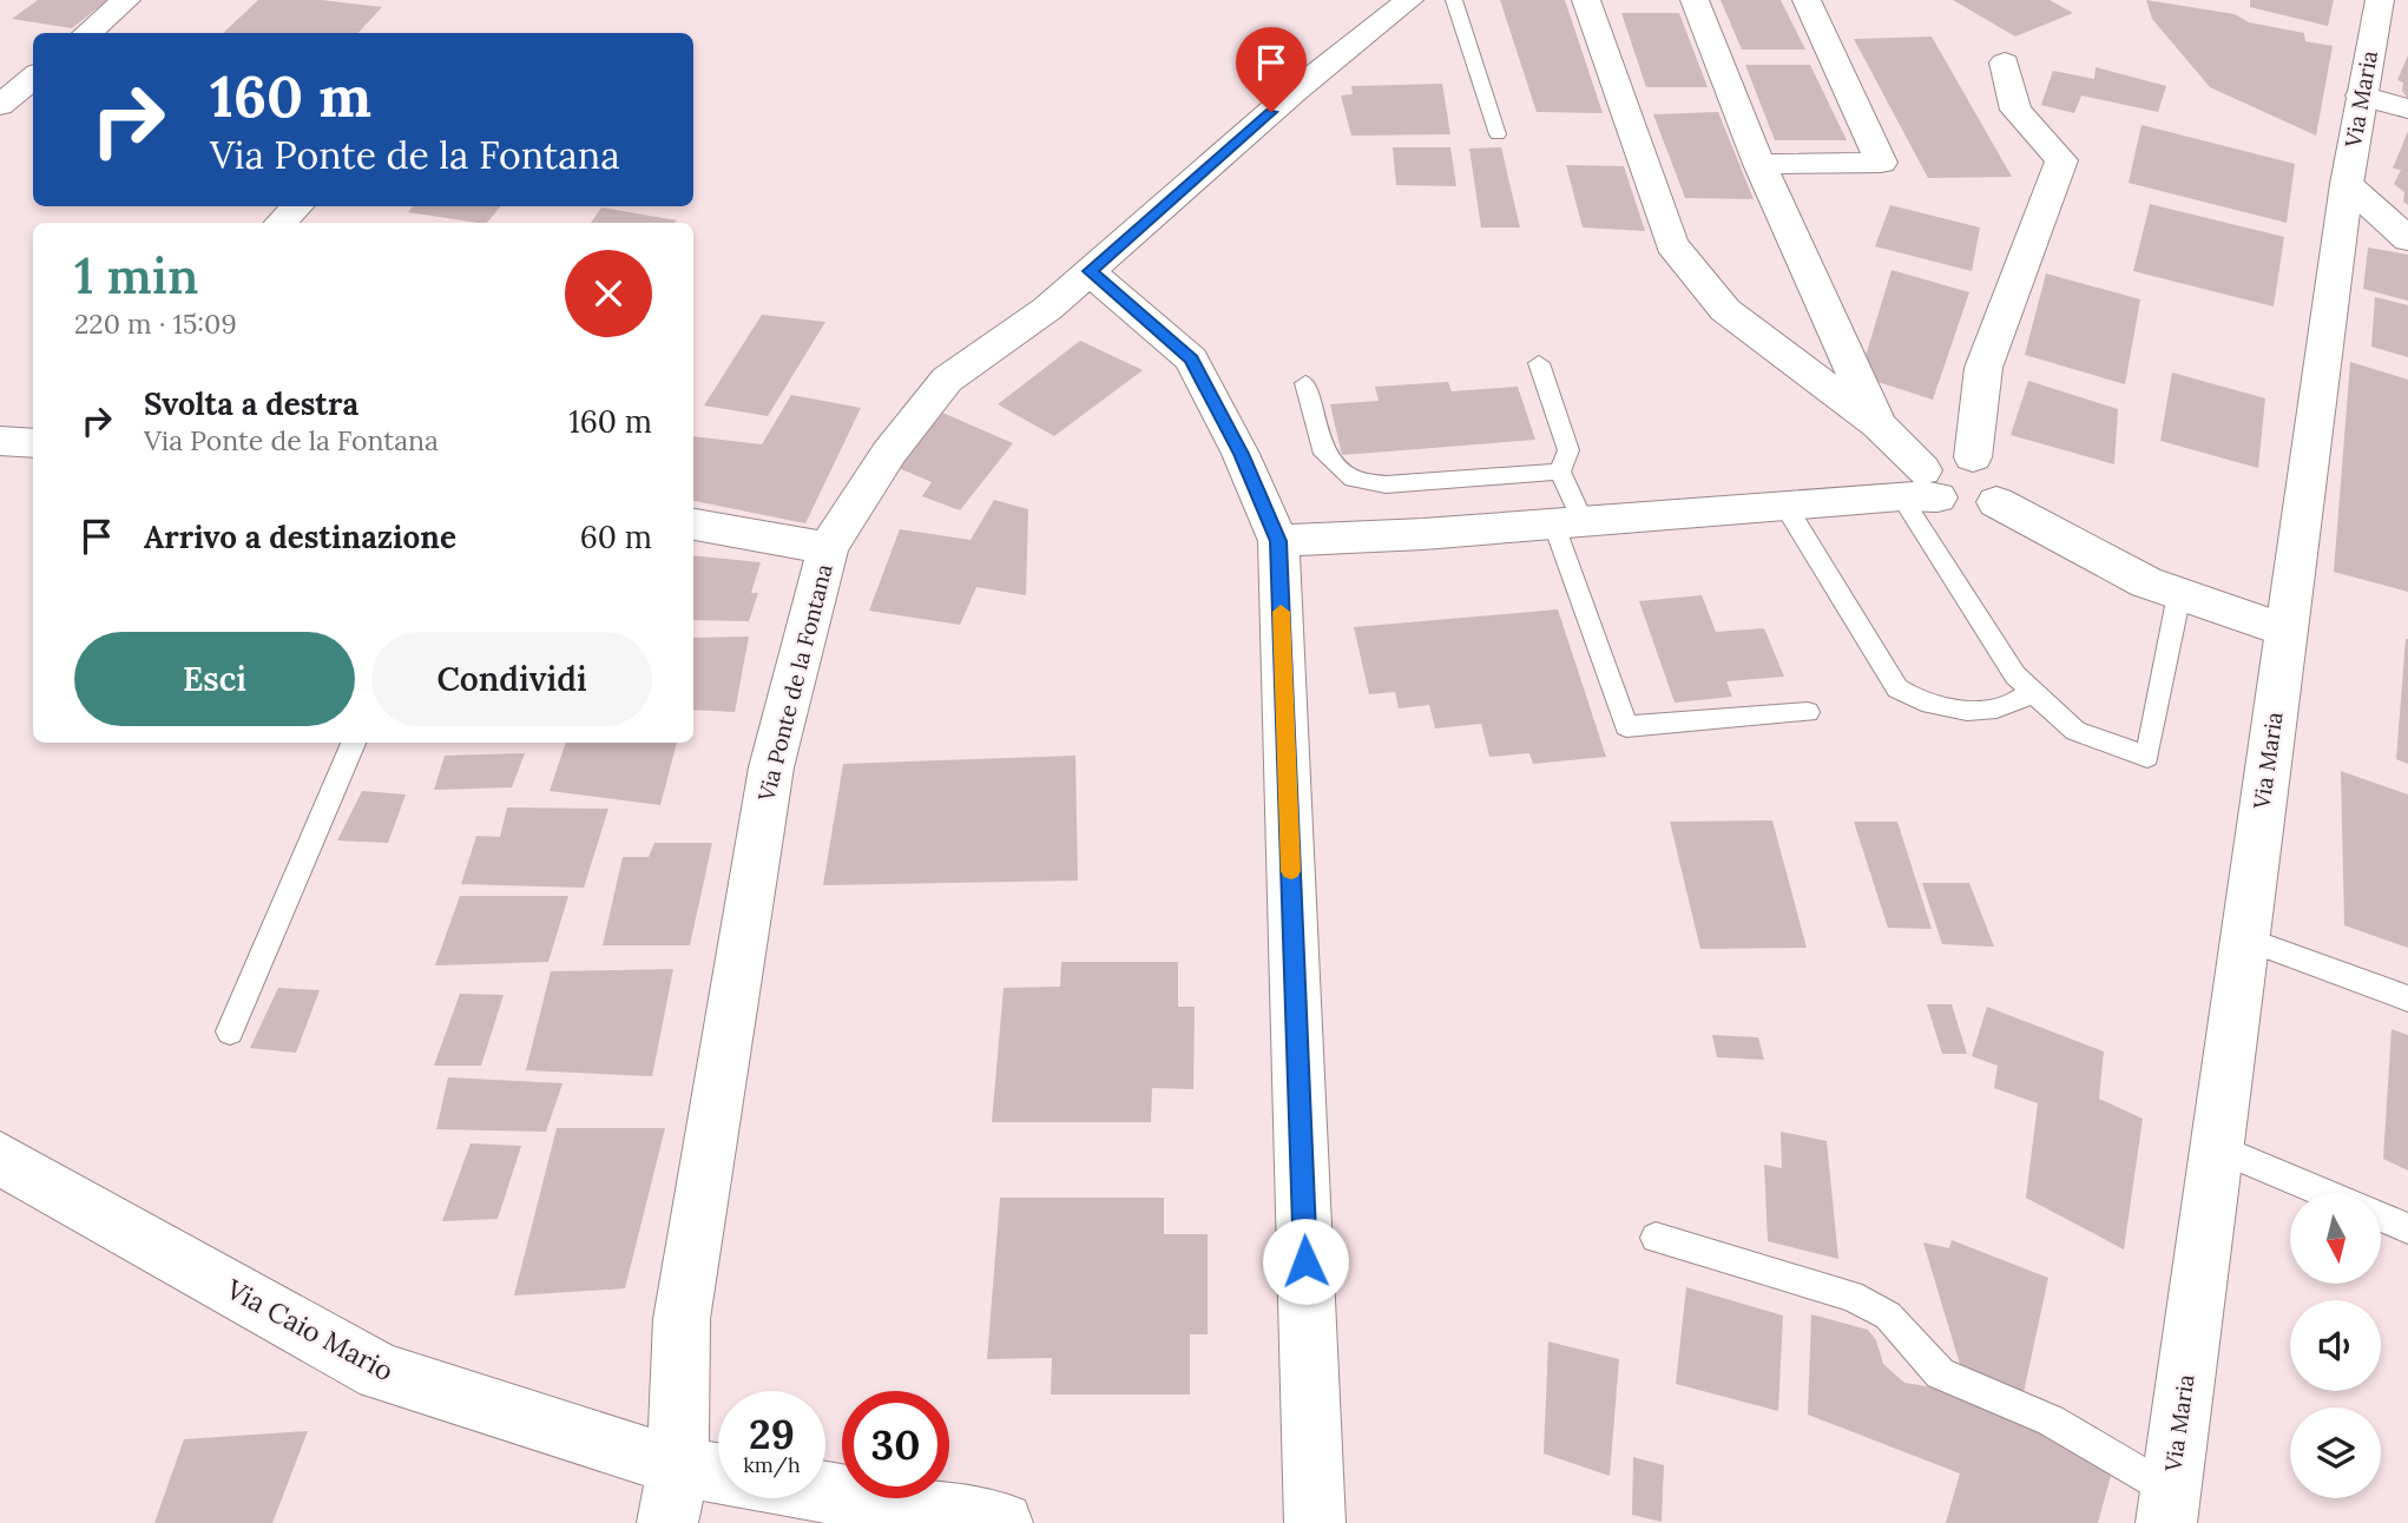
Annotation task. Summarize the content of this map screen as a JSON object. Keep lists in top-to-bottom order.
{
  "streets": {
    "street": ["Via Maria", "Via Ponte de la Fontana", "Via Caio Mario"]
  },
  "crossings": [
    ["Via Ponte de la Fontana", "Via Caio Mario"]
  ],
  "north": "bottom",
  "page": {
    "turn": ["160 m", "Via Ponte de la Fontana"],
    "heading": ["1 min", "220 m · 15:09"],
    "list": [
      {
        "name": "Svolta a destra",
        "note": "Via Ponte de la Fontana",
        "value": "160 m"
      },
      {
        "name": "Arrivo a destinazione",
        "value": "60 m"
      }
    ],
    "buttons": ["Esci", "Condividi"],
    "speed": "29 km/h",
    "limit": "30"
  }
}
